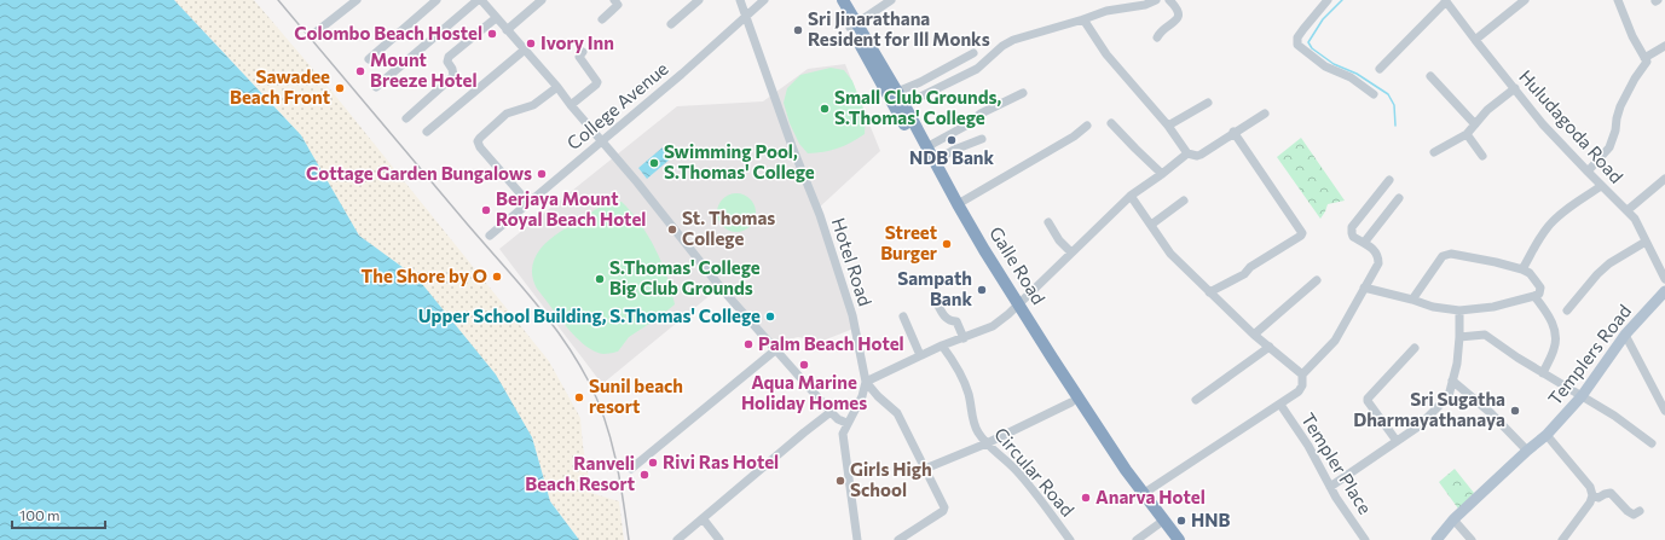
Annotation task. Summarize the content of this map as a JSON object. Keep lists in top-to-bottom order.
{
  "streets": {
    "highway": ["Galle Road"],
    "main road": ["Templers Road"],
    "street": [
      "College Avenue",
      "Huludagoda Road",
      "Hotel Road",
      "Templer Place",
      "Circular Road"
    ]
  },
  "crossings": [
    ["College Avenue", "Hotel Road"]
  ],
  "places": [
    "Sri Jinarathana Resident for Ill Monks",
    "Colombo Beach Hostel",
    "Ivory Inn",
    "Mount Breeze Hotel",
    "Sawadee Beach Front",
    "Small Club Grounds, S.Thomas' College",
    "NDB Bank",
    "Swimming Pool, S.Thomas' College",
    "Cottage Garden Bungalows",
    "Berjaya Mount Royal Beach Hotel",
    "St. Thomas College",
    "Street Burger",
    "The Shore by O",
    "S.Thomas' College Big Club Grounds",
    "Sampath Bank",
    "Upper School Building, S.Thomas' College",
    "Palm Beach Hotel",
    "Aqua Marine Holiday Homes",
    "Sunil beach resort",
    "Sri Sugatha Dharmayathanaya",
    "Rivi Ras Hotel",
    "Ranveli Beach Resort",
    "Girls High School",
    "Anarva Hotel",
    "HNB"
  ],
  "scale_bar": "100 m"
}
